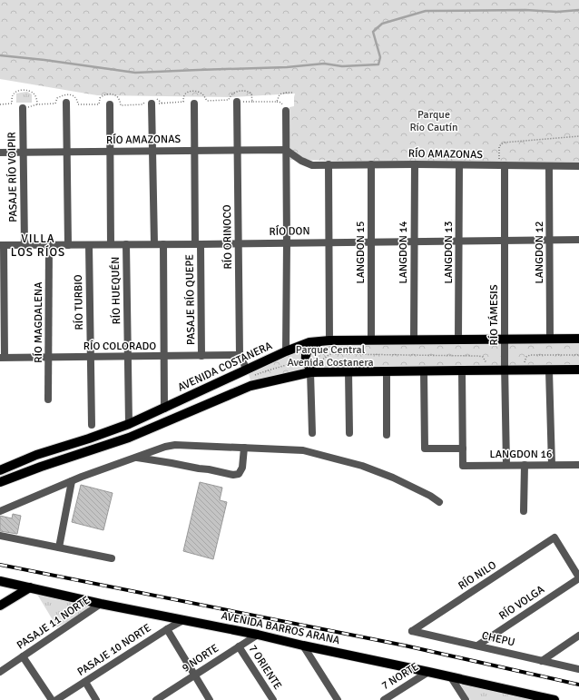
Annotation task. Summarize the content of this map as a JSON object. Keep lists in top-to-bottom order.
{
  "streets": {
    "main road": ["AVENIDA COSTANERA", "AVENIDA BARROS ARANA"],
    "street": [
      "RÍO AMAZONAS",
      "PASAJE RÍO VOIPIR",
      "RÍO DON",
      "RÍO ORINOCO",
      "LANGDON 15",
      "LANGDON 14",
      "LANGDON 13",
      "LANGDON 12",
      "RÍO HUEQUÉN",
      "PASAJE RÍO QUEPE",
      "RÍO TURBIO",
      "RÍO TÁMESIS",
      "RÍO MAGDALENA",
      "RÍO COLORADO",
      "LANGDON 16",
      "RÍO NILO",
      "RÍO VOLGA",
      "PASAJE 11 NORTE",
      "CHEPU",
      "PASAJE 10 NORTE",
      "9 NORTE",
      "7 ORIENTE",
      "7 NORTE"
    ]
  },
  "crossings": [
    ["RÍO AMAZONAS", "PASAJE RÍO VOIPIR"],
    ["RÍO AMAZONAS", "RÍO ORINOCO"],
    ["RÍO AMAZONAS", "LANGDON 15"],
    ["RÍO AMAZONAS", "LANGDON 14"],
    ["RÍO AMAZONAS", "LANGDON 13"],
    ["RÍO AMAZONAS", "LANGDON 12"],
    ["RÍO AMAZONAS", "RÍO HUEQUÉN"],
    ["RÍO AMAZONAS", "PASAJE RÍO QUEPE"],
    ["RÍO AMAZONAS", "RÍO TÁMESIS"],
    ["PASAJE RÍO VOIPIR", "RÍO DON"],
    ["RÍO DON", "RÍO ORINOCO"],
    ["RÍO DON", "LANGDON 15"],
    ["RÍO DON", "LANGDON 14"],
    ["RÍO DON", "LANGDON 13"],
    ["RÍO DON", "LANGDON 12"],
    ["RÍO DON", "RÍO HUEQUÉN"],
    ["RÍO DON", "PASAJE RÍO QUEPE"],
    ["RÍO DON", "RÍO TURBIO"],
    ["RÍO DON", "RÍO TÁMESIS"],
    ["RÍO DON", "RÍO MAGDALENA"],
    ["RÍO ORINOCO", "RÍO COLORADO"],
    ["RÍO ORINOCO", "AVENIDA COSTANERA"],
    ["LANGDON 15", "AVENIDA COSTANERA"],
    ["LANGDON 14", "AVENIDA COSTANERA"],
    ["LANGDON 13", "AVENIDA COSTANERA"],
    ["LANGDON 12", "AVENIDA COSTANERA"],
    ["RÍO HUEQUÉN", "RÍO COLORADO"],
    ["RÍO HUEQUÉN", "AVENIDA COSTANERA"],
    ["PASAJE RÍO QUEPE", "RÍO COLORADO"],
    ["RÍO TURBIO", "RÍO COLORADO"],
    ["RÍO TÁMESIS", "AVENIDA COSTANERA"],
    ["RÍO TÁMESIS", "LANGDON 16"],
    ["RÍO MAGDALENA", "RÍO COLORADO"],
    ["RÍO NILO", "RÍO VOLGA"],
    ["RÍO NILO", "CHEPU"],
    ["RÍO VOLGA", "CHEPU"],
    ["PASAJE 11 NORTE", "AVENIDA BARROS ARANA"],
    ["AVENIDA BARROS ARANA", "PASAJE 10 NORTE"],
    ["AVENIDA BARROS ARANA", "9 NORTE"],
    ["AVENIDA BARROS ARANA", "7 NORTE"],
    ["9 NORTE", "7 ORIENTE"]
  ],
  "districts": ["VILLA LOS RÍOS"],
  "parks": ["Parque Río Cautín", "Parque Central Avenida Costanera"]
}
